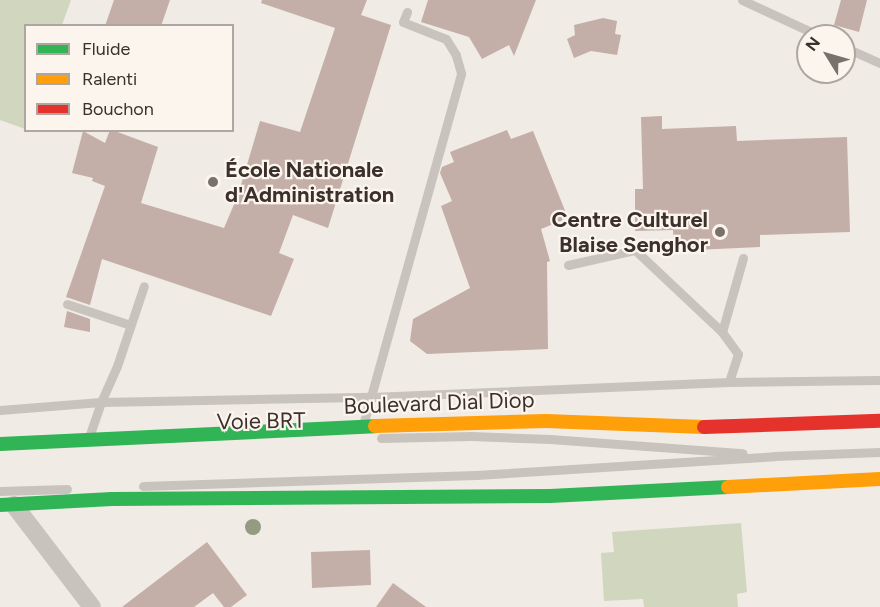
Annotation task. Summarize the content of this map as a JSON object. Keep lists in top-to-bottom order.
{
  "streets": {
    "main road": ["Boulevard Dial Diop"],
    "lane": ["Voie BRT"]
  },
  "places": ["École Nationale d'Administration", "Centre Culturel Blaise Senghor"],
  "legend": ["Fluide", "Ralenti", "Bouchon"],
  "north": "top left"
}
